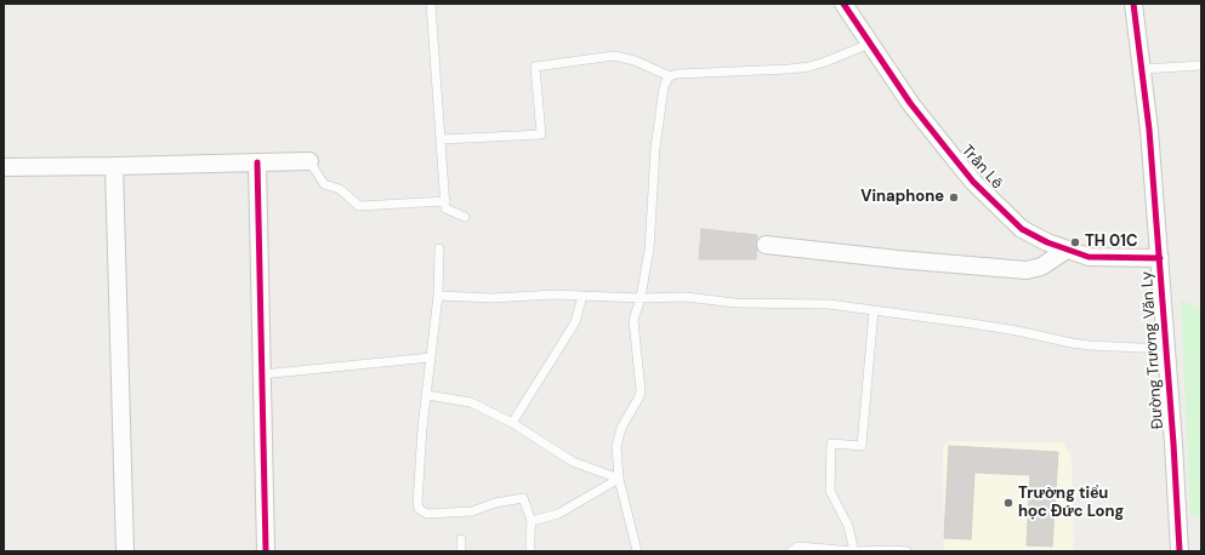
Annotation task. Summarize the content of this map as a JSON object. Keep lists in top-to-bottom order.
{
  "streets": {
    "street": ["Trần Lê", "Đường Trương Văn Ly"]
  },
  "crossings": [
    ["Trần Lê", "Đường Trương Văn Ly"]
  ],
  "places": ["Vinaphone", "TH 01C", "Trường tiểu học Đức Long"]
}
